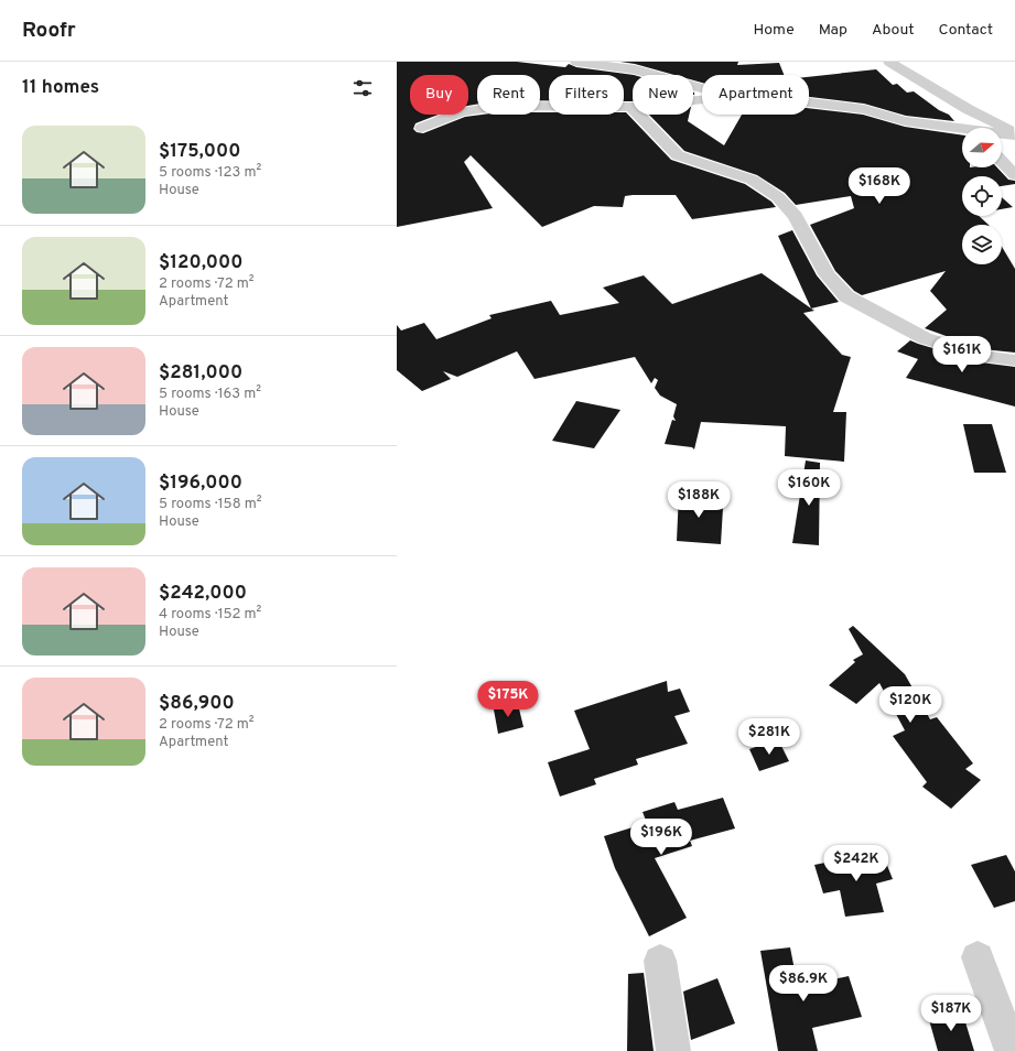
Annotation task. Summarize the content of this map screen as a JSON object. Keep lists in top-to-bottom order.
{
  "north": "right",
  "page": {
    "header": "Roofr",
    "nav": [
      "Home",
      "Map",
      "About",
      "Contact"
    ],
    "heading": "11 homes",
    "chip": [
      "Buy",
      "Rent",
      "Filters",
      "New",
      "Apartment"
    ],
    "list": [
      {
        "name": "$175,000",
        "note": "5 rooms · 123 m² · House"
      },
      {
        "name": "$120,000",
        "note": "2 rooms · 72 m² · Apartment"
      },
      {
        "name": "$281,000",
        "note": "5 rooms · 163 m² · House"
      },
      {
        "name": "$196,000",
        "note": "5 rooms · 158 m² · House"
      },
      {
        "name": "$242,000",
        "note": "4 rooms · 152 m² · House"
      },
      {
        "name": "$86,900",
        "note": "2 rooms · 72 m² · Apartment"
      }
    ],
    "price": [
      "$168K",
      "$161K",
      "$160K",
      "$188K",
      "$175K",
      "$120K",
      "$281K",
      "$196K",
      "$242K",
      "$86.9K",
      "$187K"
    ]
  }
}
